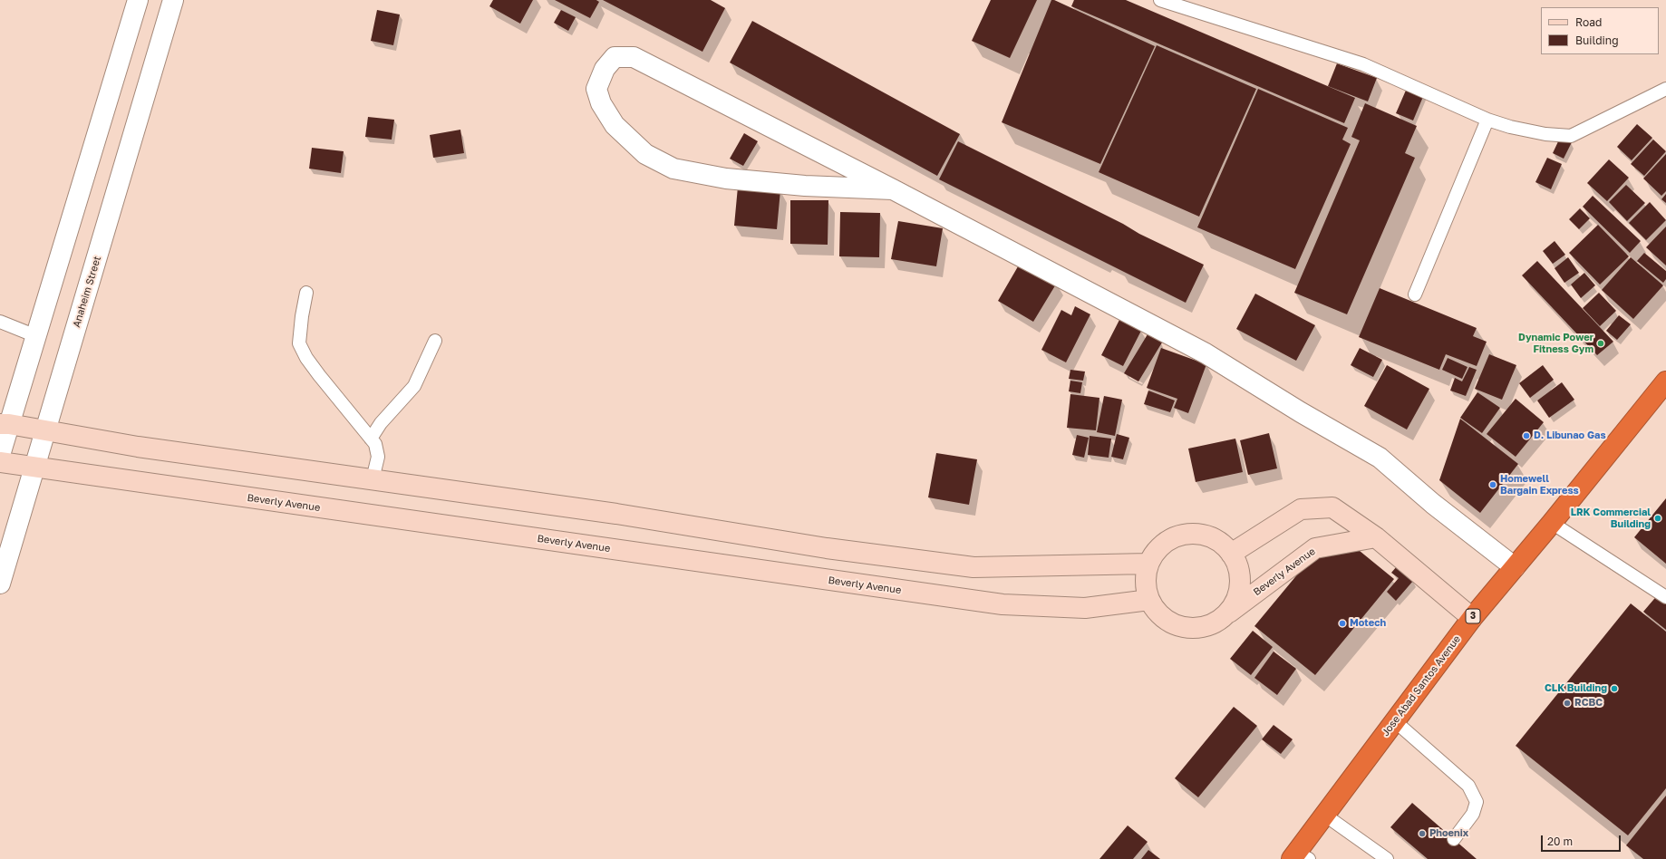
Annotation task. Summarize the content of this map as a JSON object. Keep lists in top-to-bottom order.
{
  "streets": {
    "highway": ["3", "Jose Abad Santos Avenue"],
    "street": ["Anaheim Street", "Beverly Avenue"]
  },
  "crossings": [
    ["Anaheim Street", "Beverly Avenue"]
  ],
  "places": [
    "Dynamic Power Fitness Gym",
    "D. Libunao Gas",
    "Homewell Bargain Express",
    "LRK Commercial Building",
    "Motech",
    "CLK Building",
    "RCBC",
    "Phoenix"
  ],
  "legend": ["Road", "Building"],
  "scale_bar": "20 m"
}
